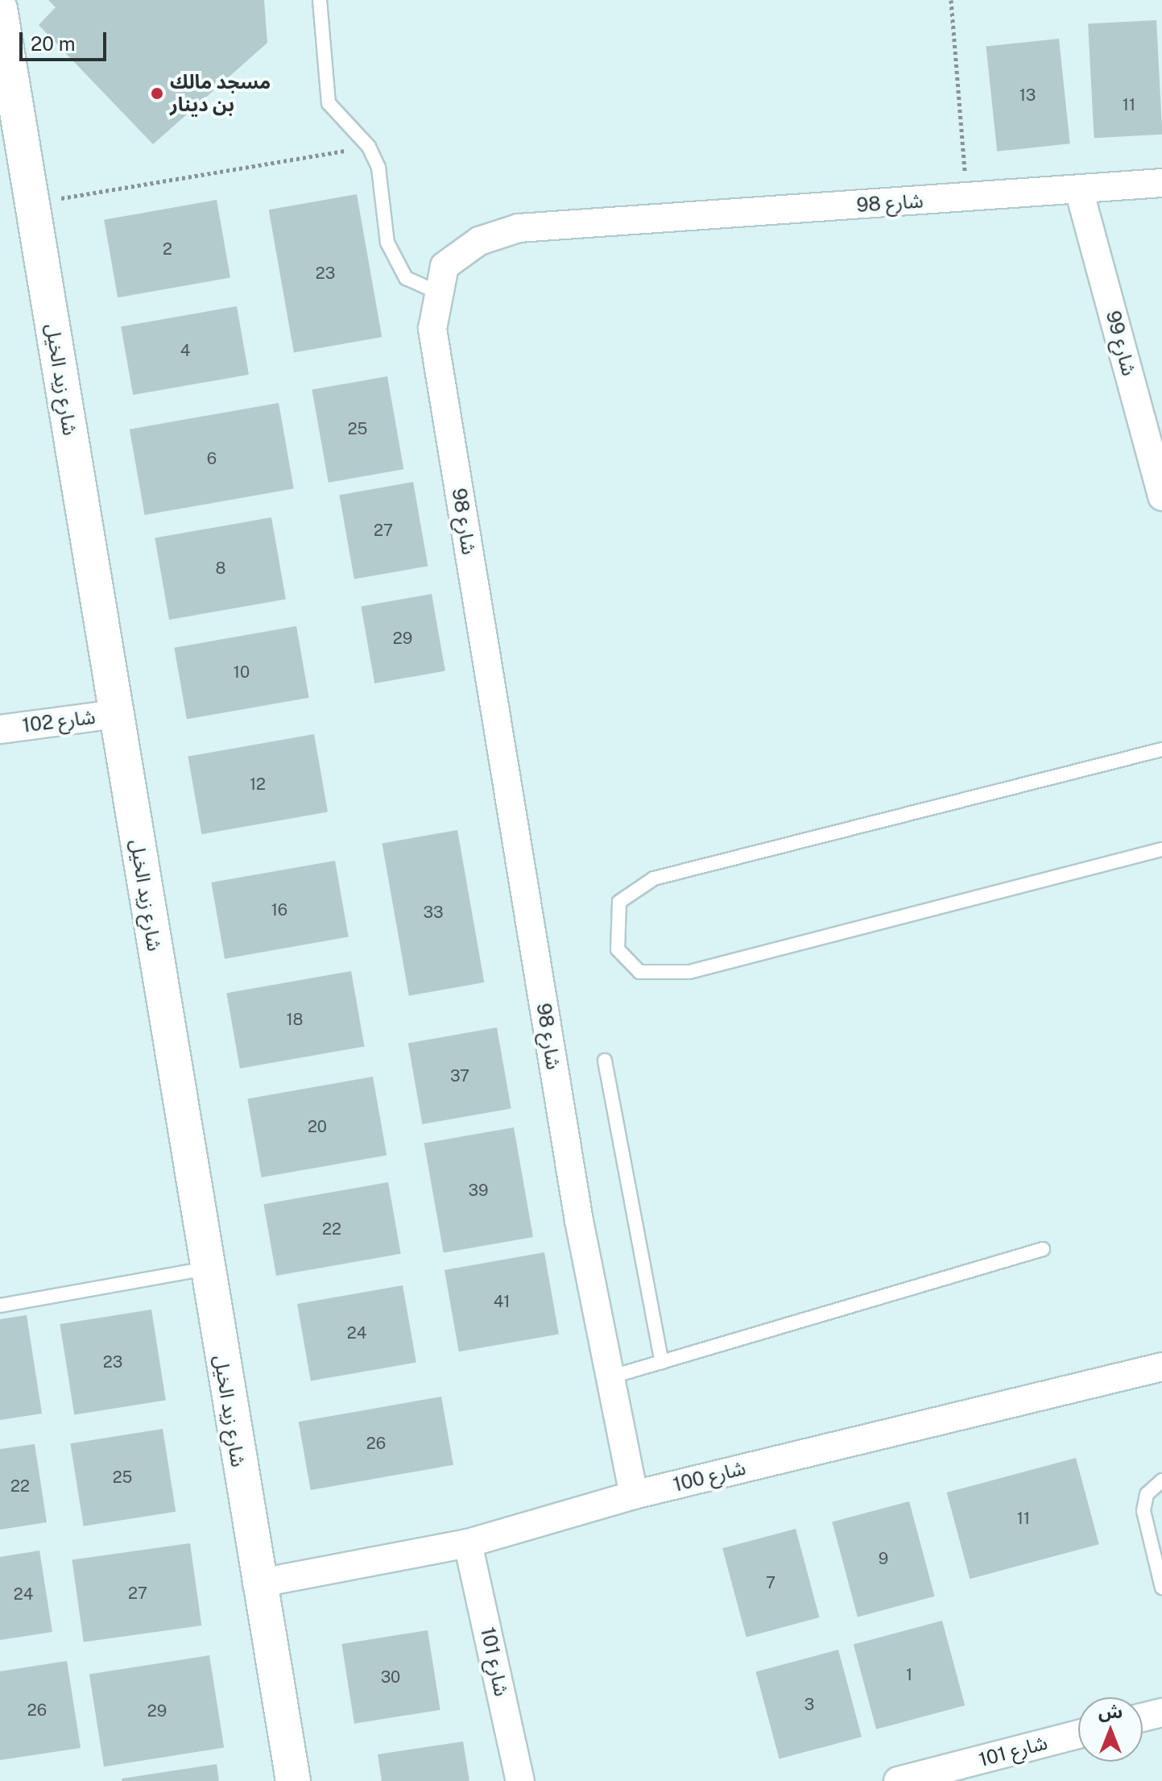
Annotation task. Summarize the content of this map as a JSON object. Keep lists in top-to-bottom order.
{
  "streets": {
    "street": [
      "شارع 98",
      "شارع 99",
      "شارع زيد الخيل",
      "شارع 102",
      "شارع 100",
      "شارع 101"
    ]
  },
  "crossings": [
    ["شارع 98", "شارع 99"],
    ["شارع 98", "شارع 100"],
    ["شارع زيد الخيل", "شارع 102"],
    ["شارع زيد الخيل", "شارع 100"],
    ["شارع 100", "شارع 101"]
  ],
  "places": ["مسجد مالك بن دينار"],
  "house_numbers": [
    "13",
    "11",
    "2",
    "23",
    "4",
    "25",
    "6",
    "27",
    "8",
    "29",
    "10",
    "12",
    "16",
    "33",
    "18",
    "37",
    "20",
    "39",
    "22",
    "41",
    "24",
    "23",
    "26",
    "25",
    "22",
    "11",
    "9",
    "7",
    "27",
    "24",
    "1",
    "30",
    "3",
    "26",
    "29"
  ],
  "scale_bar": "20 m",
  "north": "top"
}
